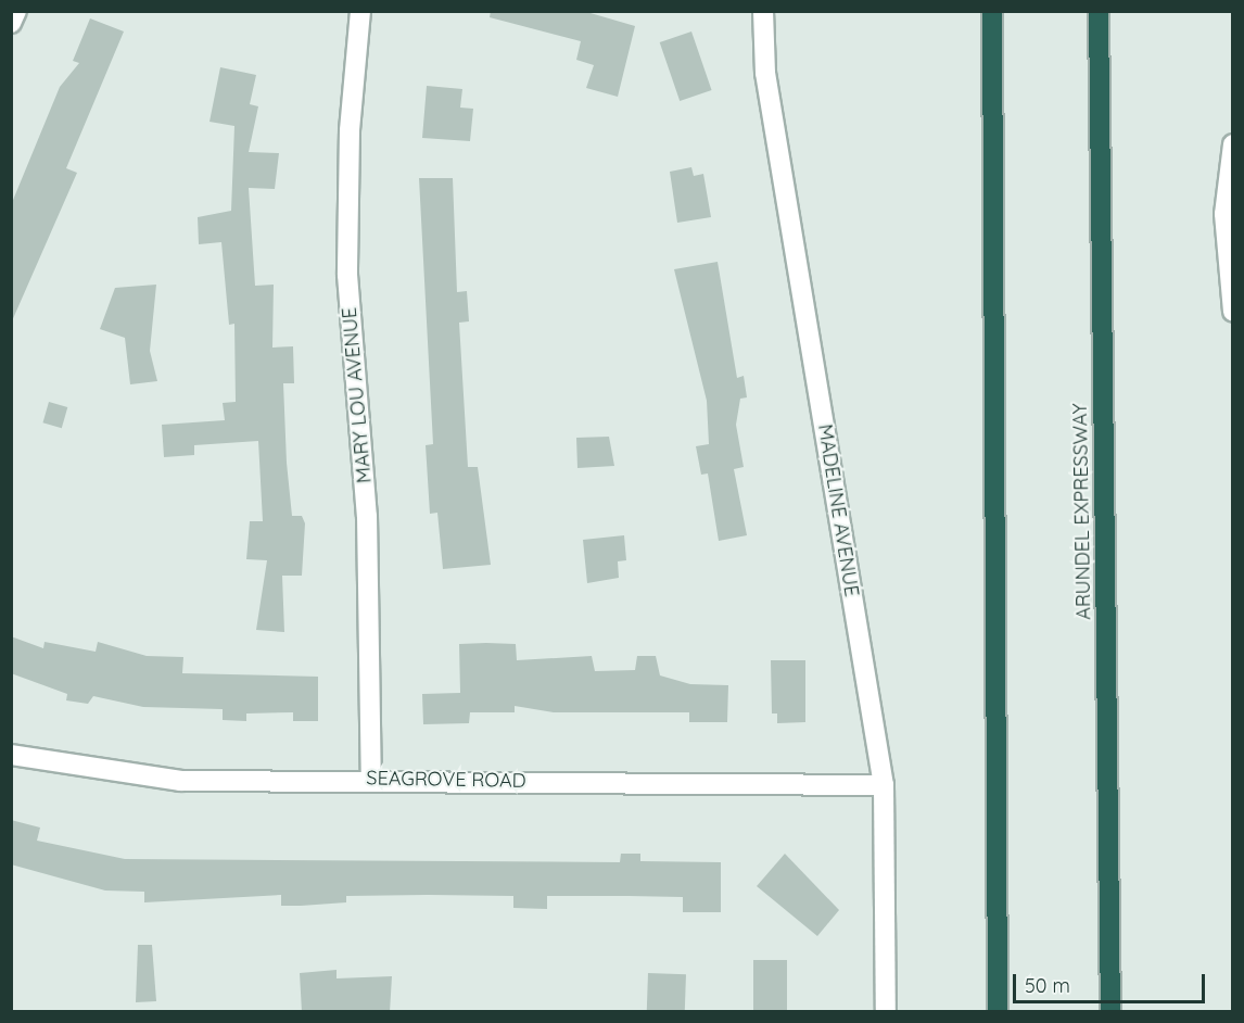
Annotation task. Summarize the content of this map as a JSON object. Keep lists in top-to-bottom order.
{
  "streets": {
    "highway": ["ARUNDEL EXPRESSWAY"],
    "street": ["MARY LOU AVENUE", "MADELINE AVENUE", "SEAGROVE ROAD"]
  },
  "crossings": [
    ["MARY LOU AVENUE", "SEAGROVE ROAD"],
    ["MADELINE AVENUE", "SEAGROVE ROAD"]
  ],
  "scale_bar": "50 m"
}
